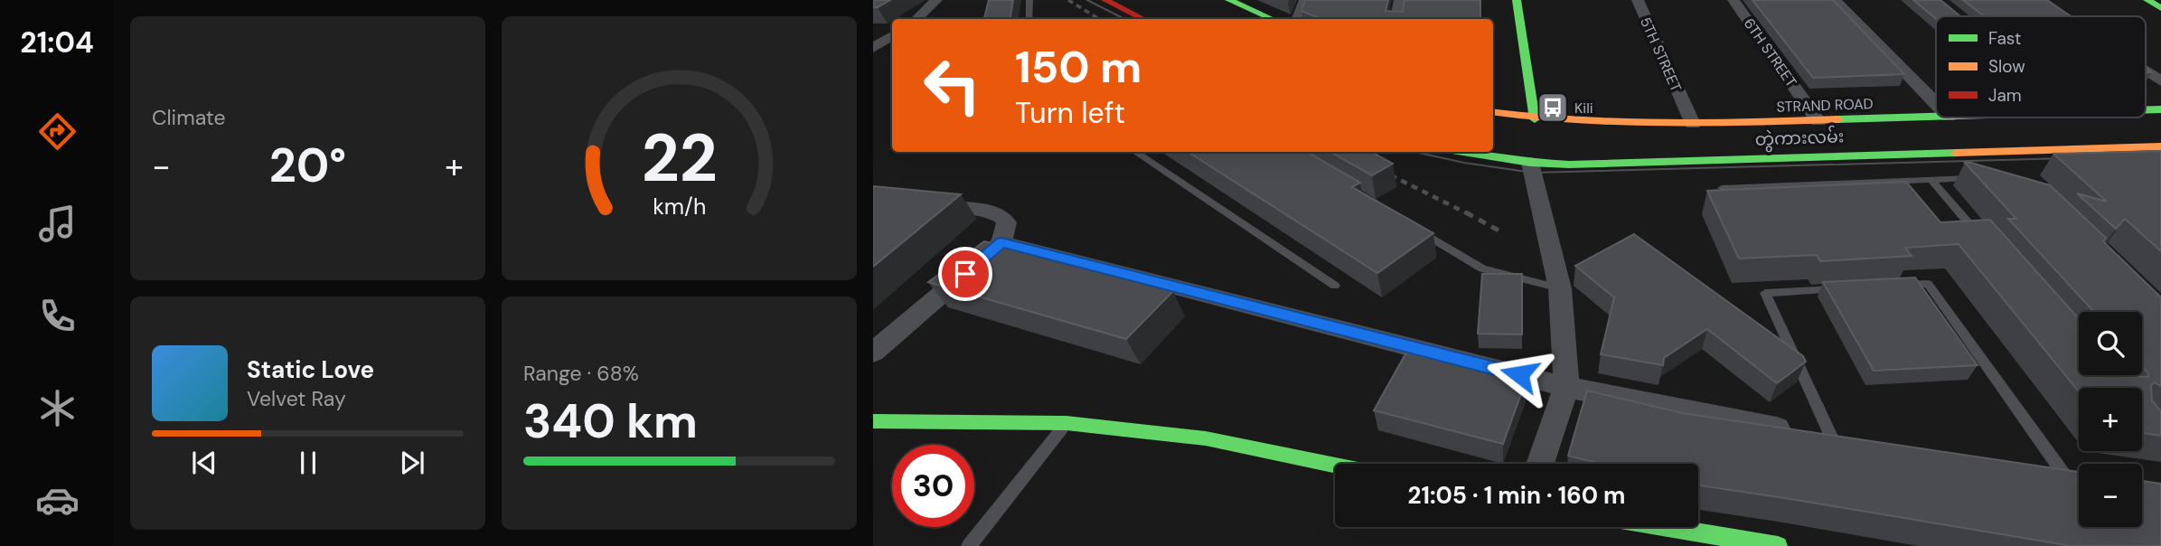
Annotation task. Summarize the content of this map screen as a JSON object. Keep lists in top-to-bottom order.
{
  "streets": {
    "main road": ["STRAND ROAD", "တွဲကားလမ်း"],
    "street": ["6TH STREET", "5TH STREET"]
  },
  "crossings": [
    ["6TH STREET", "STRAND ROAD"],
    ["5TH STREET", "STRAND ROAD"]
  ],
  "places": {
    "bus stop": ["Kili"]
  },
  "legend": ["Fast", "Slow", "Jam"],
  "page": {
    "tabs": "21:04",
    "tile": [
      "Climate",
      ["Range · 68%", "340 km"]
    ],
    "turn": ["150 m", "Turn left"],
    "heat": ["−", "20°", "+"],
    "map_buttons": ["+", "−"],
    "song": ["Static Love", "Velvet Ray"],
    "limit": "30",
    "trip": "21:05 · 1 min · 160 m",
    "gauge": ["22", "km/h"]
  }
}
